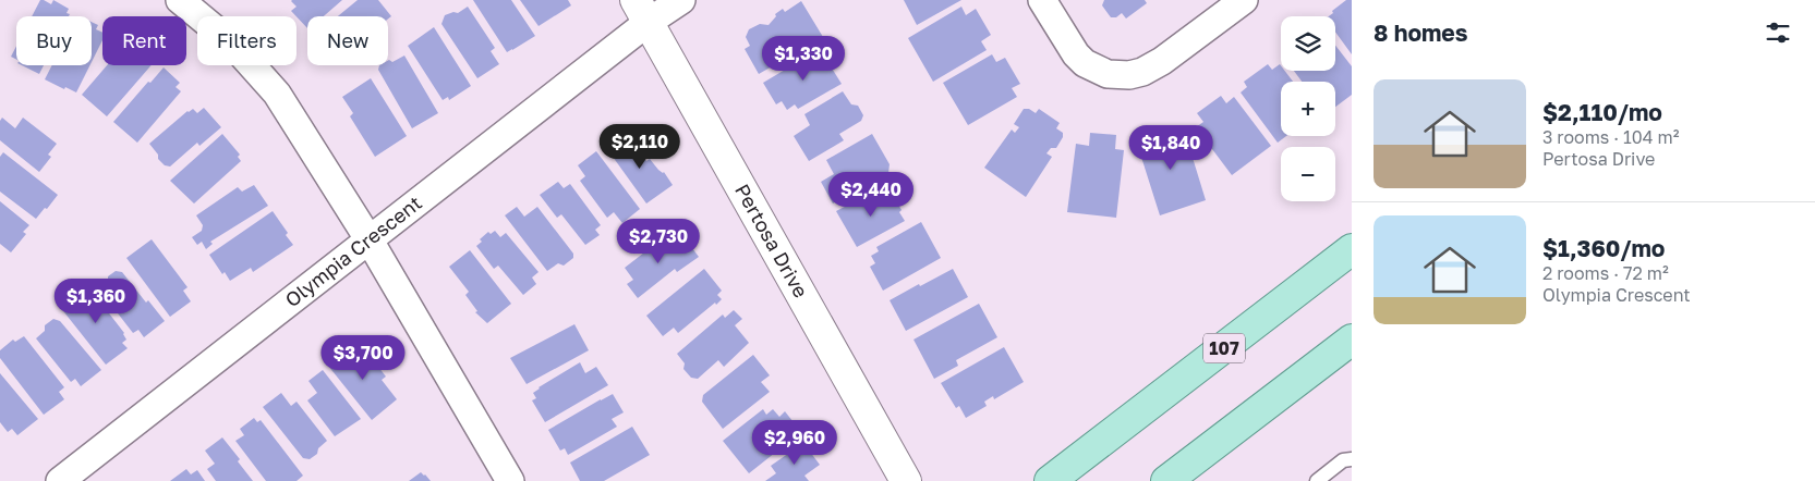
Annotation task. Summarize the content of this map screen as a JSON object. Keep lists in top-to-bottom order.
{
  "streets": {
    "main road": ["107"],
    "street": ["Pertosa Drive", "Olympia Crescent"]
  },
  "crossings": [
    ["Pertosa Drive", "Olympia Crescent"]
  ],
  "page": {
    "heading": "8 homes",
    "map_buttons": ["+", "−"],
    "chip": [
      "Buy",
      "Rent",
      "Filters",
      "New"
    ],
    "price": [
      "$1,330",
      "$2,110",
      "$1,840",
      "$2,440",
      "$2,730",
      "$1,360",
      "$3,700",
      "$2,960"
    ],
    "list": [
      {
        "name": "$2,110/mo",
        "note": "3 rooms · 104 m² · Pertosa Drive"
      },
      {
        "name": "$1,360/mo",
        "note": "2 rooms · 72 m² · Olympia Crescent"
      }
    ]
  }
}
